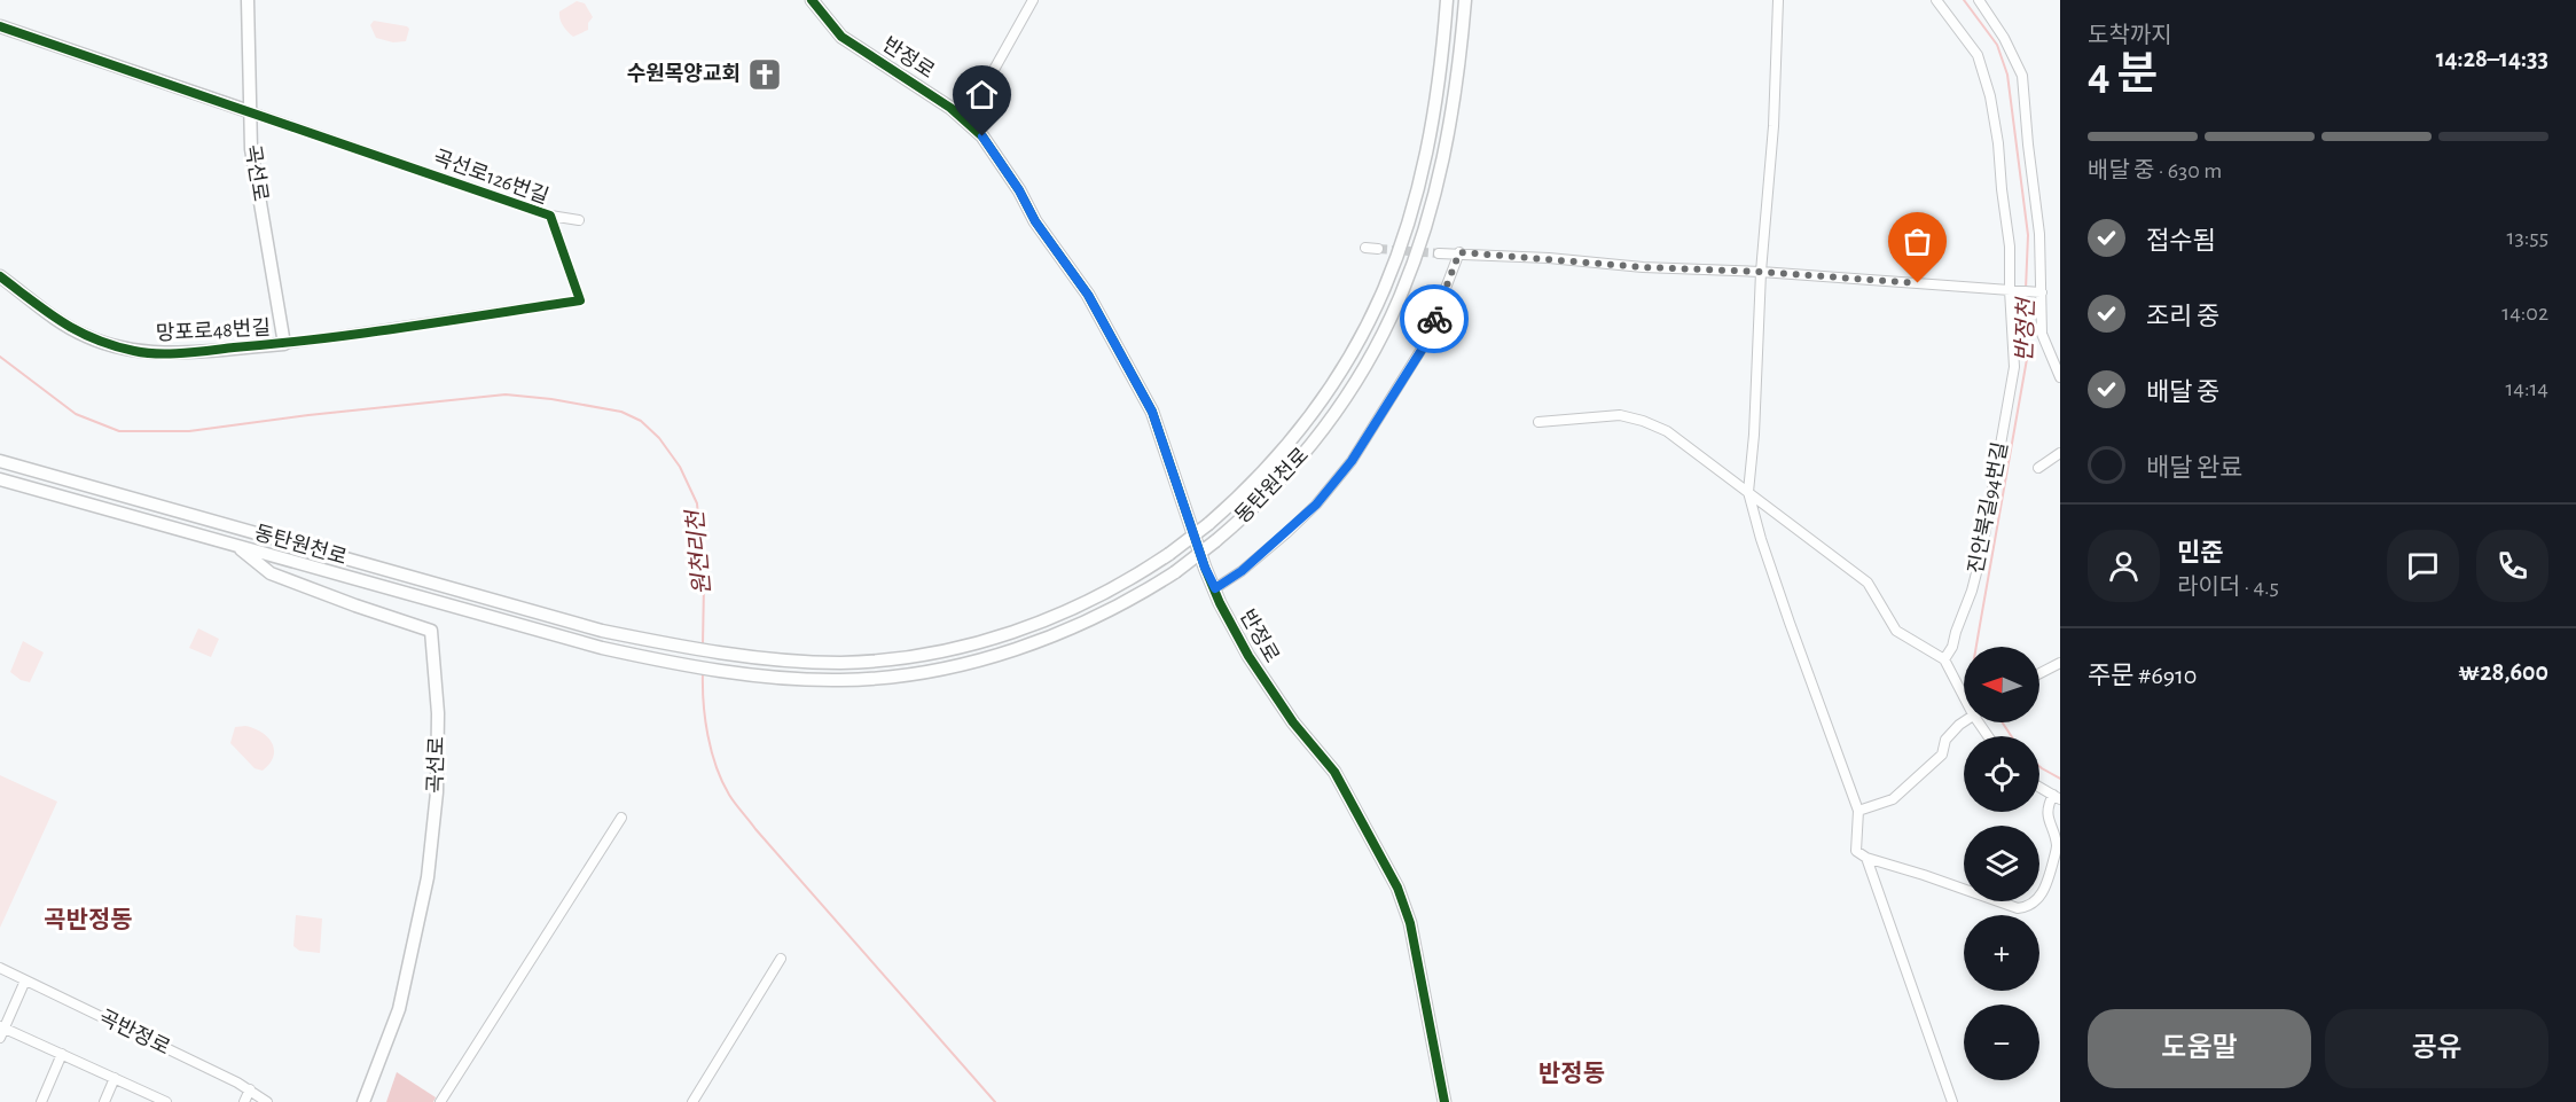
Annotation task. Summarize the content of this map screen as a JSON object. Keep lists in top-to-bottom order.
{
  "streets": {
    "main road": [
      "반정로",
      "곡선로",
      "망포로48번길",
      "동탄원천로"
    ],
    "street": ["곡선로126번길", "진안북길94번길", "곡반정로"]
  },
  "crossings": [
    ["곡선로", "곡선로126번길"],
    ["곡선로", "망포로48번길"],
    ["곡선로", "동탄원천로"],
    ["곡선로126번길", "망포로48번길"]
  ],
  "districts": ["곡반정동", "반정동"],
  "water": ["반정천", "원천리천"],
  "places": {
    "church": ["수원목양교회"]
  },
  "north": "left",
  "page": {
    "heading": ["4 분", "도착까지", "14:28–14:33"],
    "panel": [
      "민준",
      "라이더 · 4.5",
      "주문 #6910",
      "₩28,600"
    ],
    "bar": "배달 중 · 630 m",
    "list": [
      ["접수됨", "13:55"],
      ["조리 중", "14:02"],
      ["배달 중", "14:14"],
      "배달 완료"
    ],
    "map_buttons": ["+", "−"],
    "buttons": ["도움말", "공유"]
  }
}
